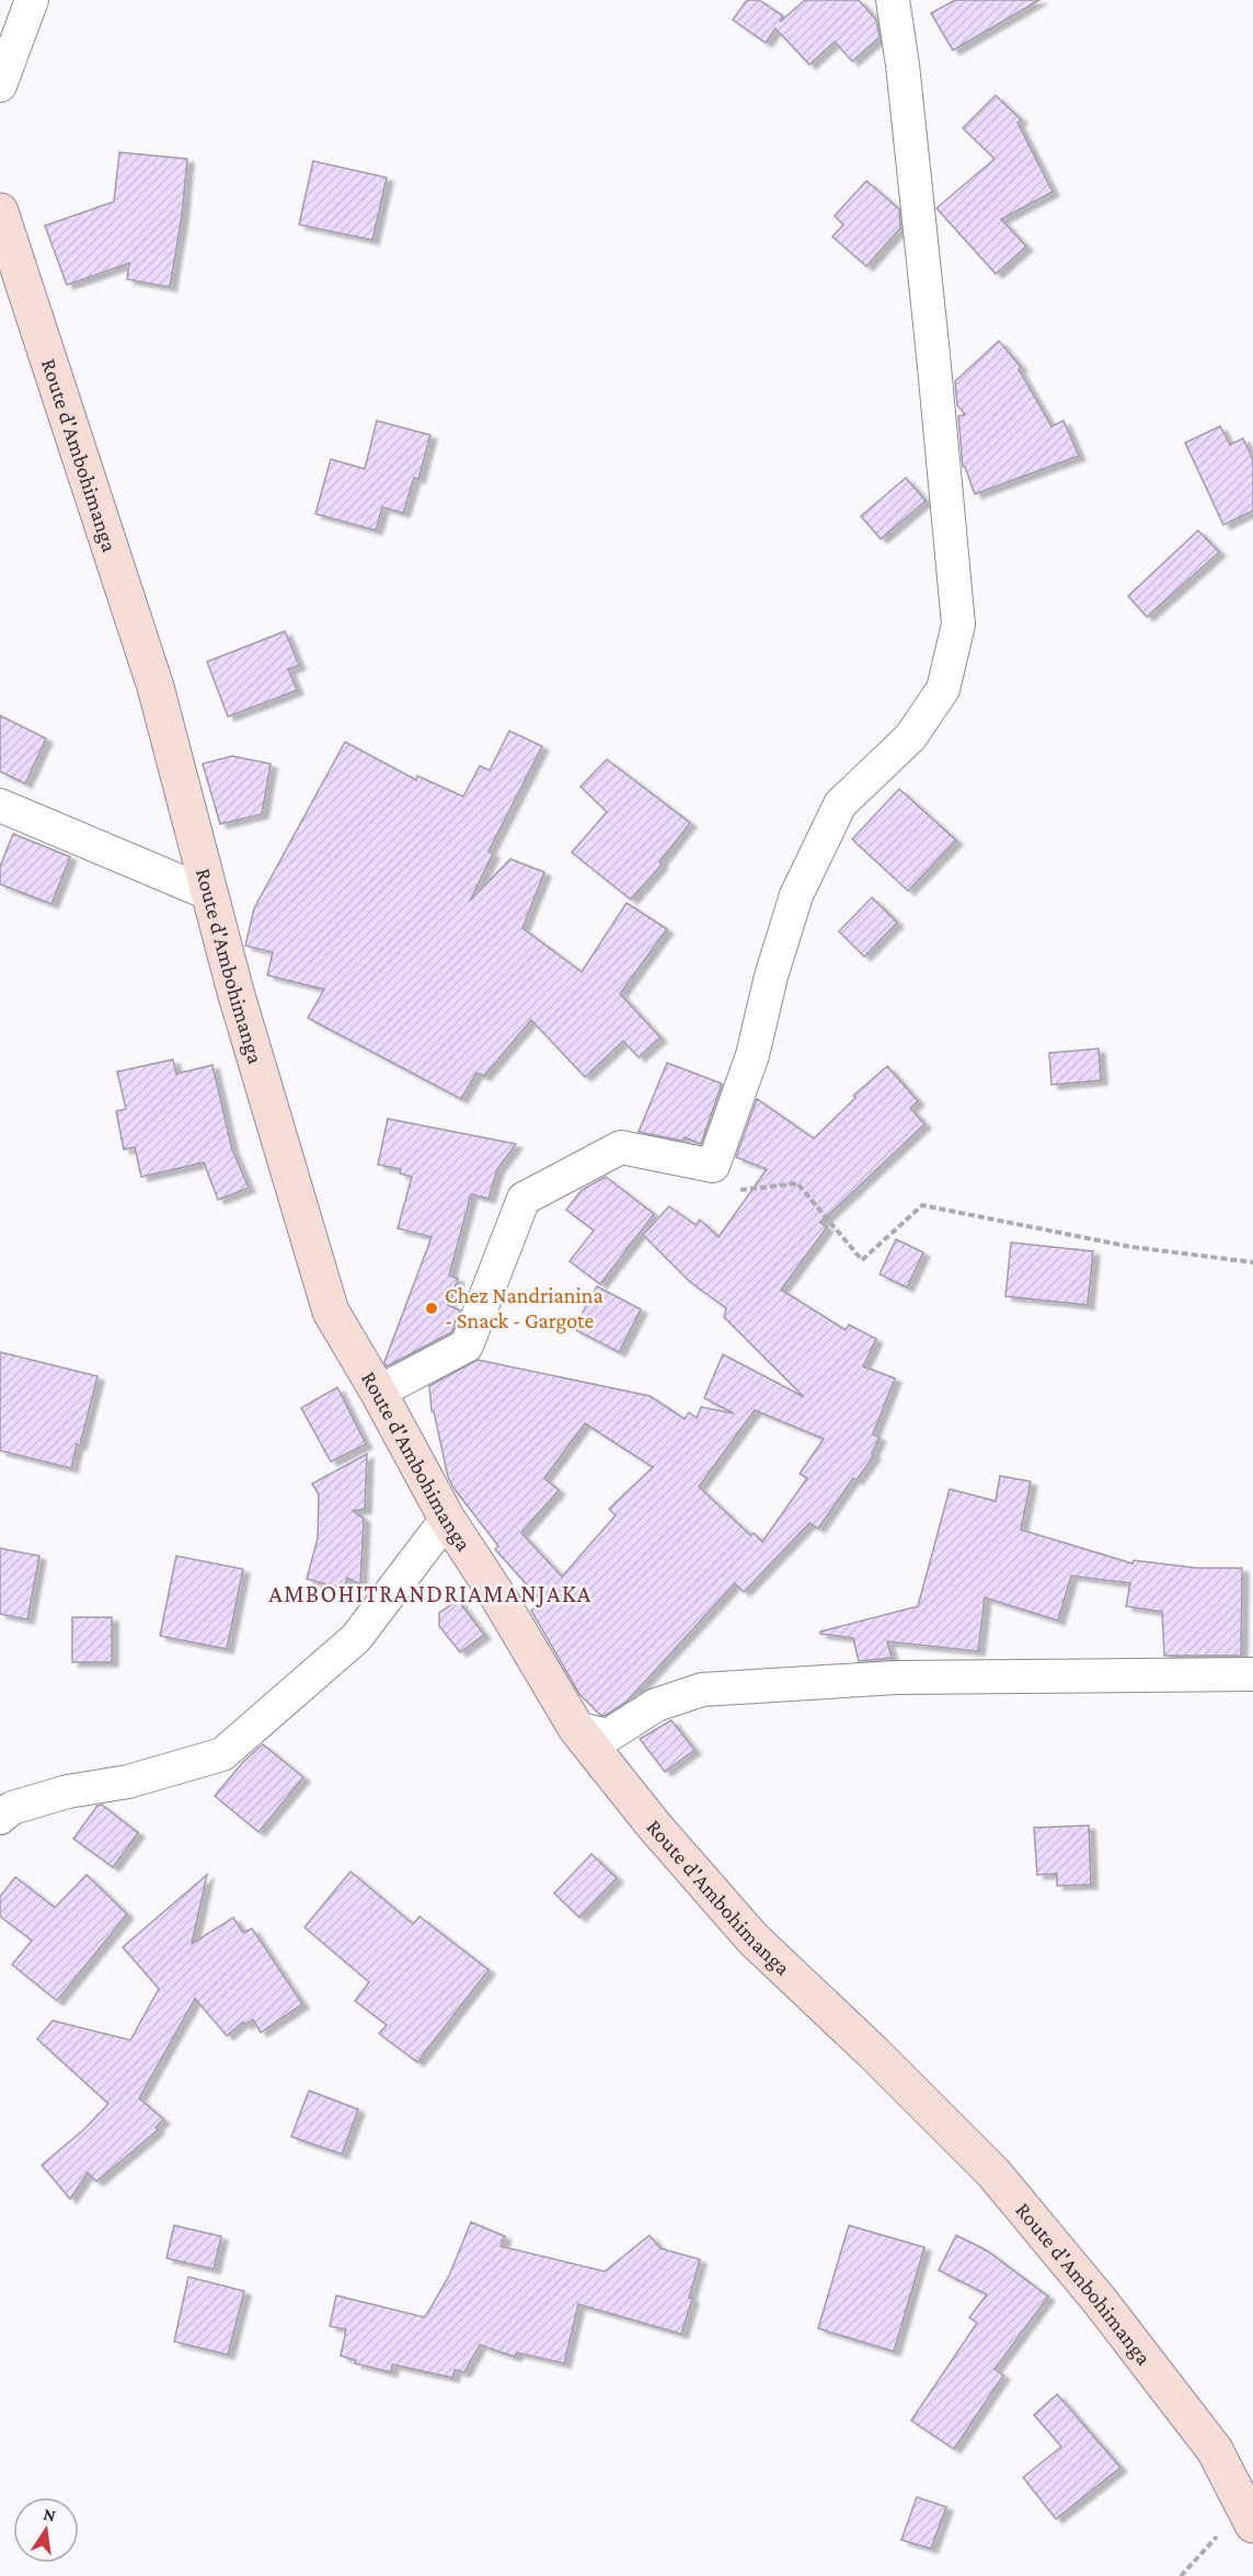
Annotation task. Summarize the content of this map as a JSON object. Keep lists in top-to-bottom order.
{
  "streets": {
    "street": ["Route d'Ambohimanga"]
  },
  "districts": ["AMBOHITRANDRIAMANJAKA"],
  "places": ["Chez Nandrianina - Snack - Gargote"],
  "north": "top"
}
